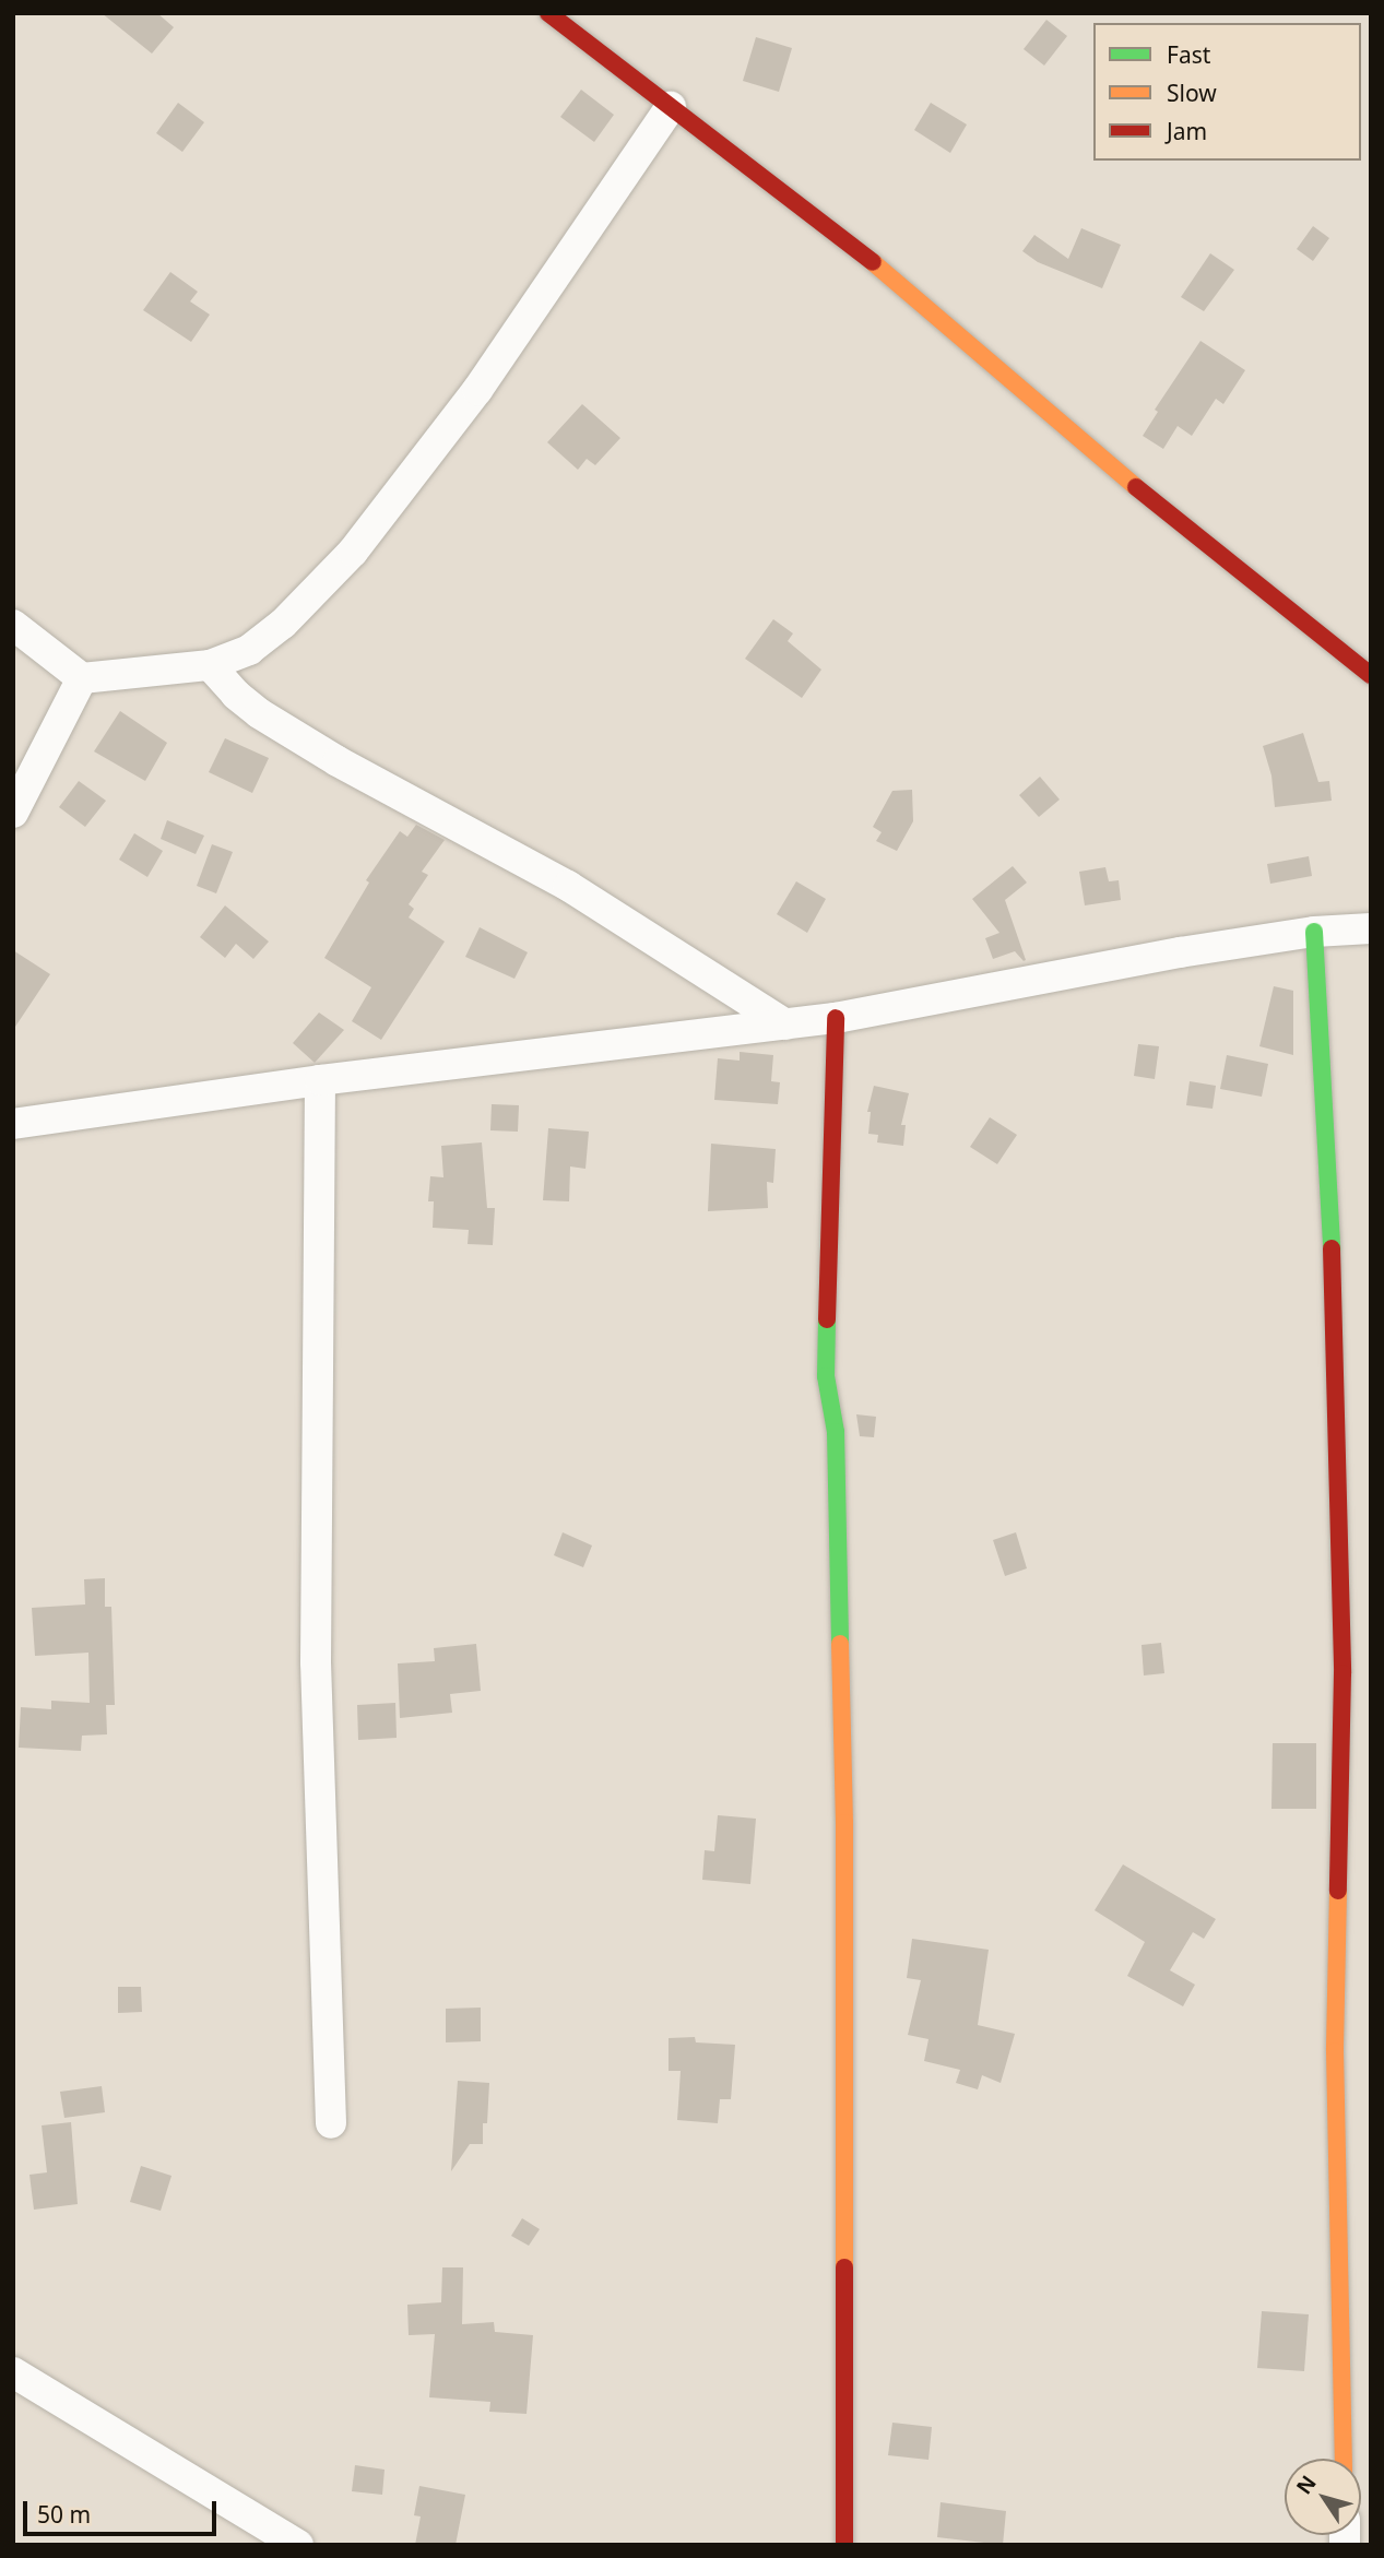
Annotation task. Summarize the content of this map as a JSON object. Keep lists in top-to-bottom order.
{
  "legend": ["Fast", "Slow", "Jam"],
  "scale_bar": "50 m",
  "north": "top left"
}
